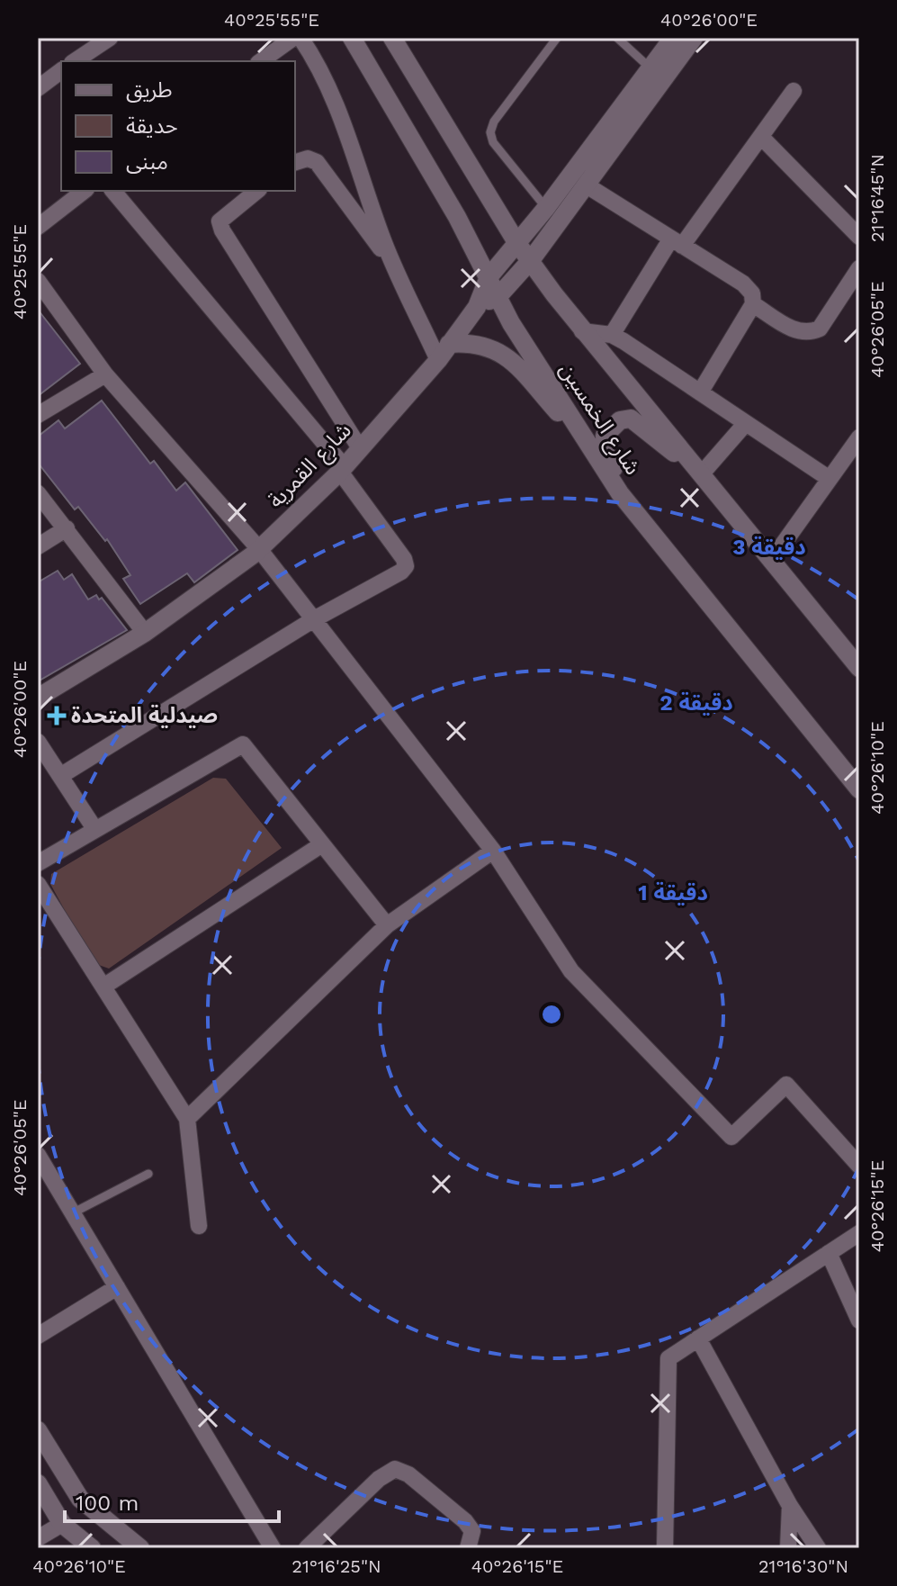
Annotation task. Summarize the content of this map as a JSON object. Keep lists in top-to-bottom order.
{
  "streets": {
    "street": ["شارع الخمسين", "شارع القمرية"]
  },
  "crossings": [
    ["شارع الخمسين", "شارع القمرية"]
  ],
  "places": {
    "health": ["صيدلية المتحدة"]
  },
  "legend": ["طريق", "حديقة", "مبنى"],
  "scale_bar": "100 m",
  "coordinates": [
    "40°25'55\"E",
    "40°26'00\"E",
    "21°16'45\"N",
    "40°26'05\"E",
    "40°26'10\"E",
    "40°26'15\"E",
    "21°16'25\"N",
    "21°16'30\"N"
  ],
  "rings": ["3 دقيقة", "2 دقيقة", "1 دقيقة"]
}
